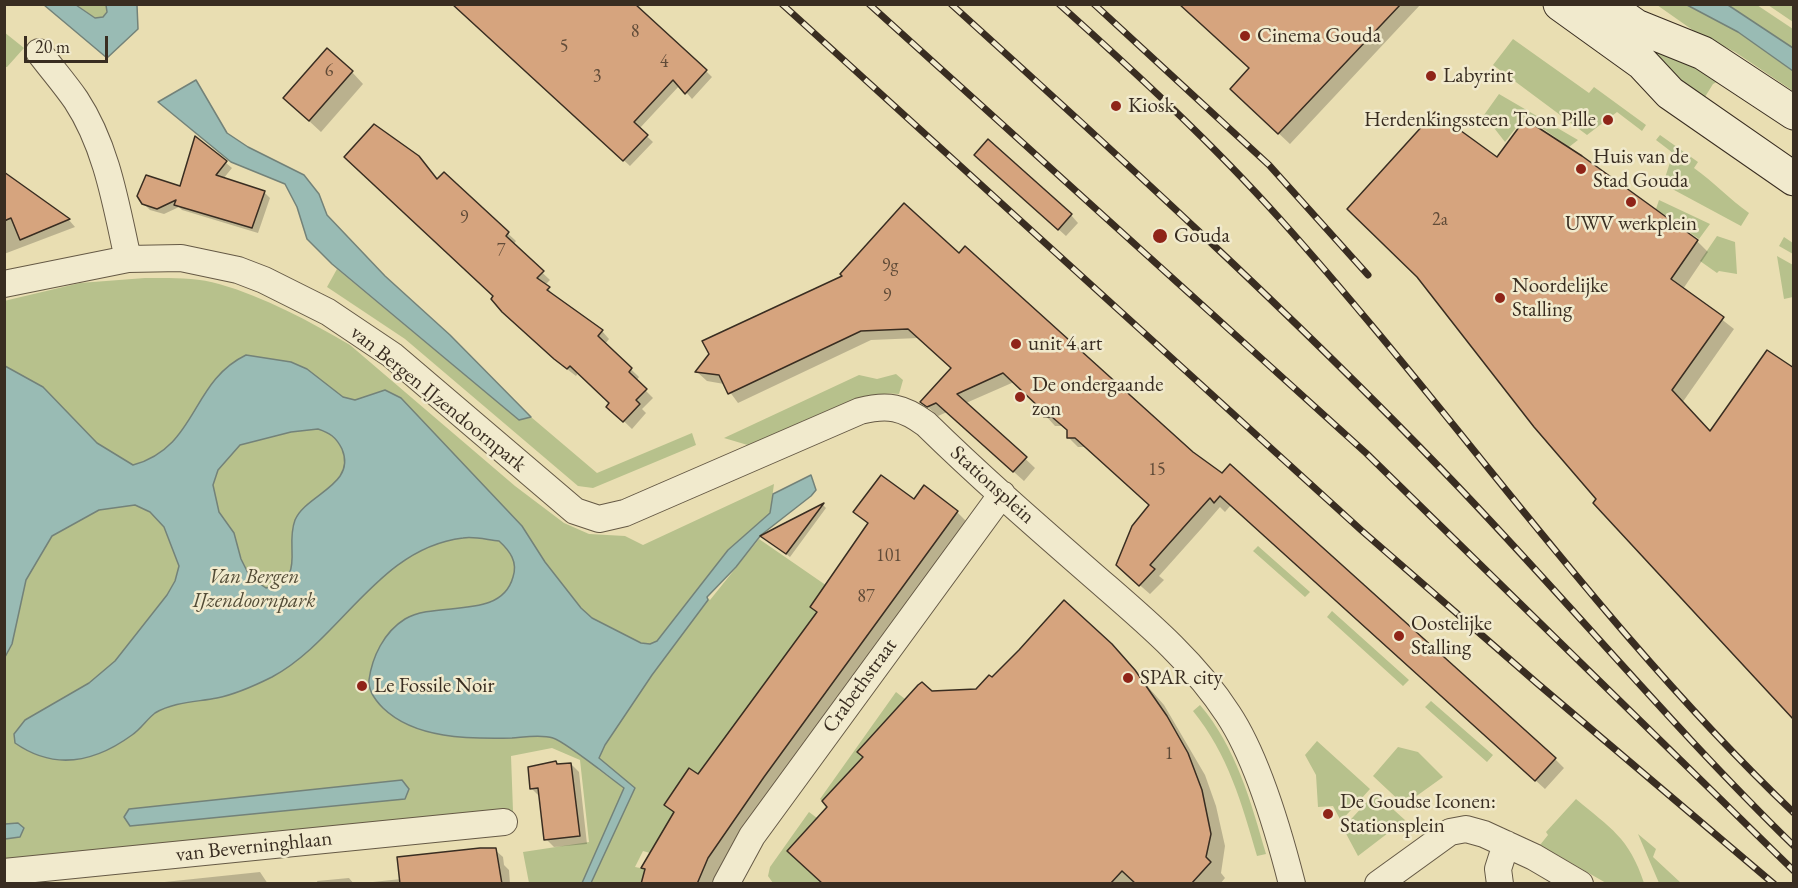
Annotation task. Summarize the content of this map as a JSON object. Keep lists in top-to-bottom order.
{
  "streets": {
    "street": [
      "van Bergen IJzendoornpark",
      "Stationsplein",
      "Crabethstraat",
      "van Beverninghlaan"
    ]
  },
  "crossings": [
    ["van Bergen IJzendoornpark", "Stationsplein"],
    ["Stationsplein", "Crabethstraat"]
  ],
  "parks": ["Van Bergen IJzendoornpark"],
  "places": [
    "Cinema Gouda",
    "Labyrint",
    "Kiosk",
    "Herdenkingssteen Toon Pille",
    "Huis van de Stad Gouda",
    "UWV werkplein",
    "Gouda",
    "Noordelijke Stalling",
    "unit 4 art",
    "De ondergaande zon",
    "Oostelijke Stalling",
    "SPAR city",
    "Le Fossile Noir",
    "De Goudse Iconen: Stationsplein"
  ],
  "house_numbers": [
    "8",
    "5",
    "4",
    "6",
    "3",
    "9",
    "2a",
    "7",
    "9g",
    "9",
    "15",
    "101",
    "87",
    "1"
  ],
  "scale_bar": "20 m"
}
